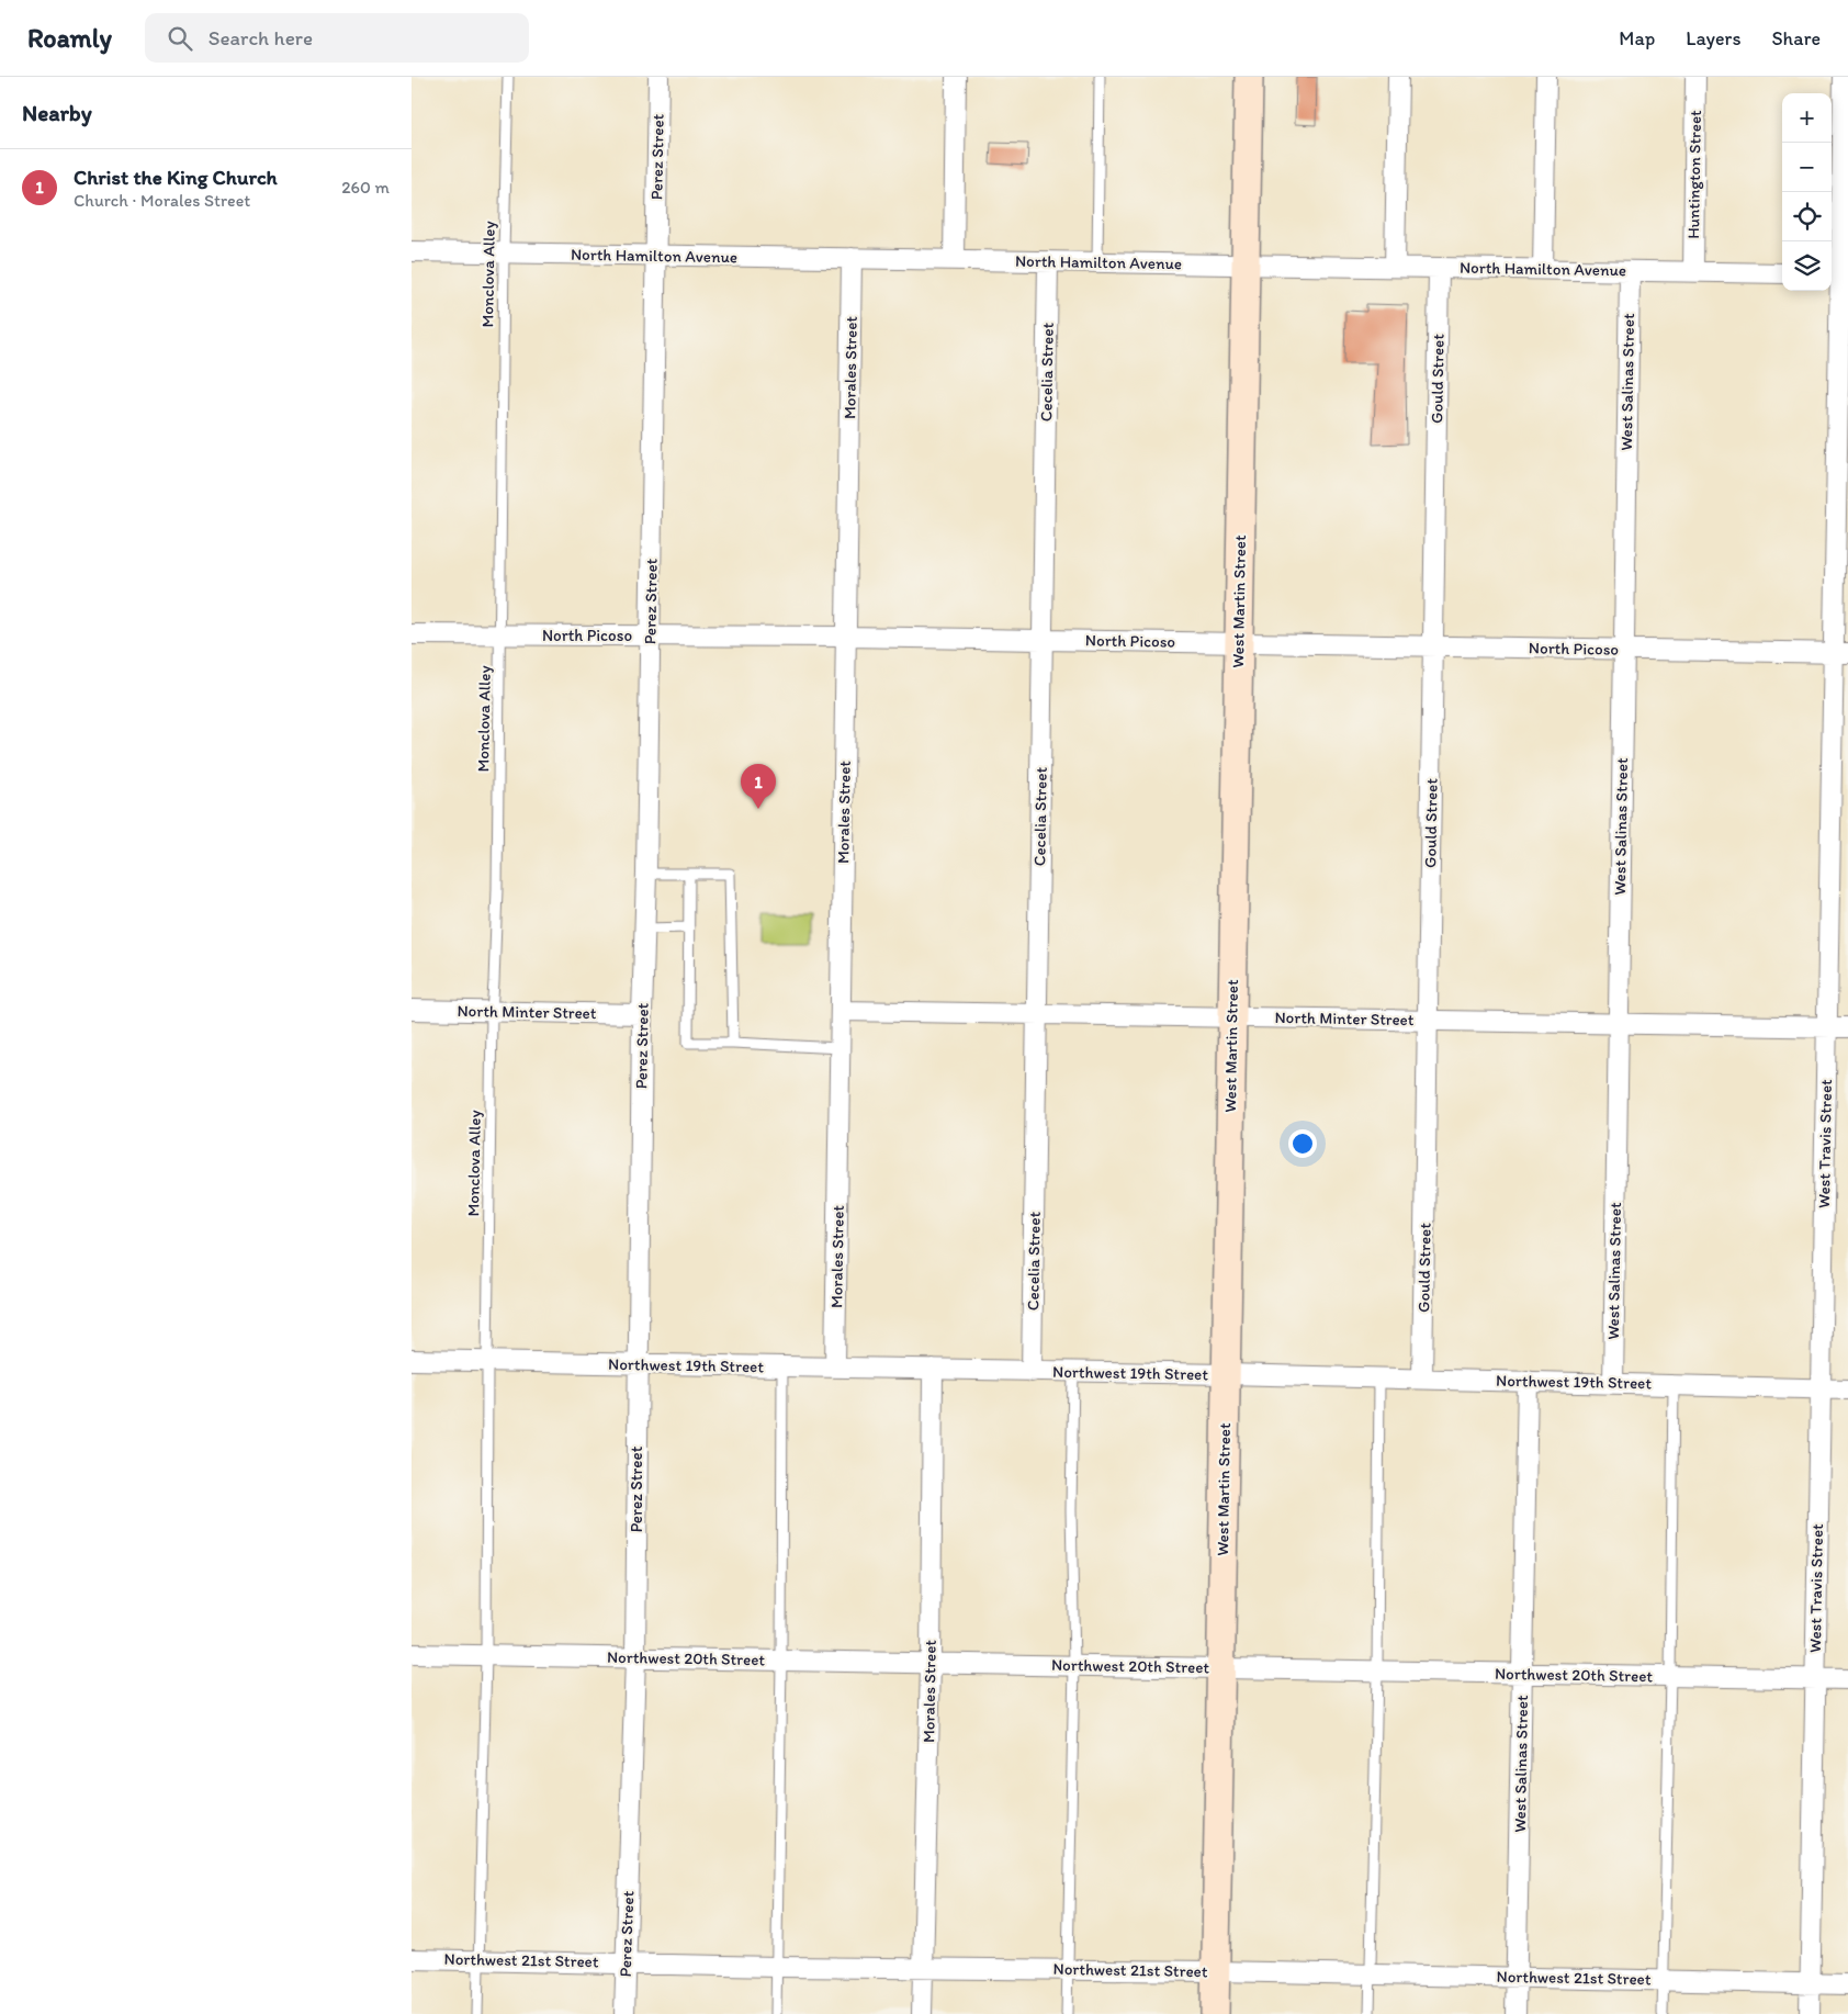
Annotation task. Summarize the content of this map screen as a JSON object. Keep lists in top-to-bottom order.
{
  "streets": {
    "main road": ["West Martin Street"],
    "street": [
      "Perez Street",
      "Huntington Street",
      "North Hamilton Avenue",
      "Morales Street",
      "Cecelia Street",
      "Gould Street",
      "West Salinas Street",
      "North Picoso",
      "North Minter Street",
      "West Travis Street",
      "Northwest 19th Street",
      "Northwest 20th Street",
      "Northwest 21st Street"
    ],
    "lane": ["Monclova Alley"]
  },
  "crossings": [
    ["Perez Street", "North Hamilton Avenue"],
    ["Perez Street", "North Picoso"],
    ["Perez Street", "North Minter Street"],
    ["Perez Street", "Northwest 19th Street"],
    ["Perez Street", "Northwest 20th Street"],
    ["Perez Street", "Northwest 21st Street"],
    ["Huntington Street", "North Hamilton Avenue"],
    ["North Hamilton Avenue", "Monclova Alley"],
    ["North Hamilton Avenue", "Morales Street"],
    ["North Hamilton Avenue", "Cecelia Street"],
    ["North Hamilton Avenue", "Gould Street"],
    ["North Hamilton Avenue", "West Salinas Street"],
    ["North Hamilton Avenue", "West Martin Street"],
    ["Monclova Alley", "North Picoso"],
    ["Monclova Alley", "North Minter Street"],
    ["Monclova Alley", "Northwest 19th Street"],
    ["Monclova Alley", "Northwest 20th Street"],
    ["Monclova Alley", "Northwest 21st Street"],
    ["Morales Street", "North Picoso"],
    ["Morales Street", "North Minter Street"],
    ["Morales Street", "Northwest 19th Street"],
    ["Morales Street", "Northwest 20th Street"],
    ["Morales Street", "Northwest 21st Street"],
    ["Cecelia Street", "North Picoso"],
    ["Cecelia Street", "North Minter Street"],
    ["Cecelia Street", "Northwest 19th Street"],
    ["Gould Street", "North Picoso"],
    ["Gould Street", "North Minter Street"],
    ["Gould Street", "Northwest 19th Street"],
    ["West Salinas Street", "North Picoso"],
    ["West Salinas Street", "North Minter Street"],
    ["West Salinas Street", "Northwest 19th Street"],
    ["West Salinas Street", "Northwest 20th Street"],
    ["West Salinas Street", "Northwest 21st Street"],
    ["West Martin Street", "North Picoso"],
    ["West Martin Street", "North Minter Street"],
    ["West Martin Street", "Northwest 19th Street"],
    ["West Martin Street", "Northwest 20th Street"],
    ["West Martin Street", "Northwest 21st Street"],
    ["North Picoso", "West Travis Street"],
    ["North Minter Street", "West Travis Street"],
    ["West Travis Street", "Northwest 19th Street"],
    ["West Travis Street", "Northwest 20th Street"],
    ["West Travis Street", "Northwest 21st Street"]
  ],
  "page": {
    "header": "Roamly",
    "search": "Search here",
    "nav": ["Map", "Layers", "Share"],
    "heading": "Nearby",
    "map_buttons": ["+", "−"],
    "list": [
      {
        "mark": "1",
        "name": "Christ the King Church",
        "note": "Church · Morales Street",
        "value": "260 m"
      }
    ],
    "pins": "1"
  }
}
